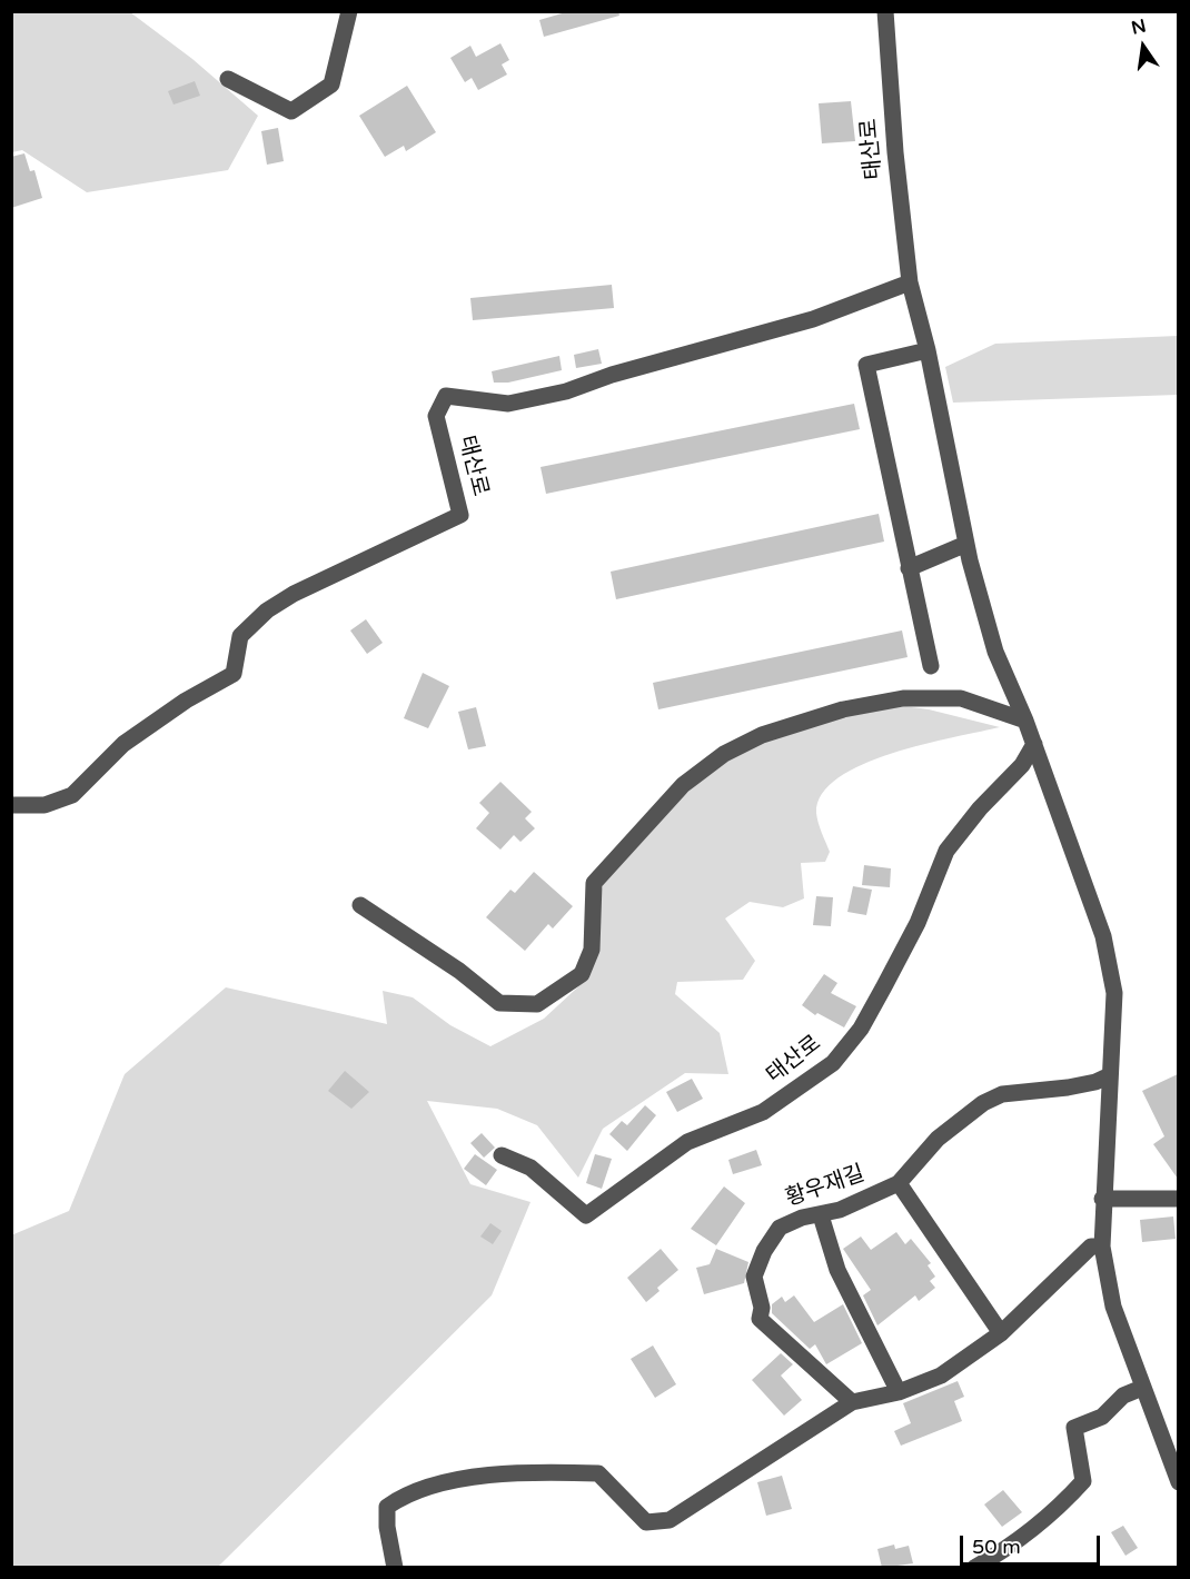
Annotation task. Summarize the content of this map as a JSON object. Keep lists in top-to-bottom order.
{
  "streets": {
    "street": ["태산로", "황우재길"]
  },
  "crossings": [
    ["태산로", "황우재길"]
  ],
  "scale_bar": "50 m",
  "north": "top"
}
